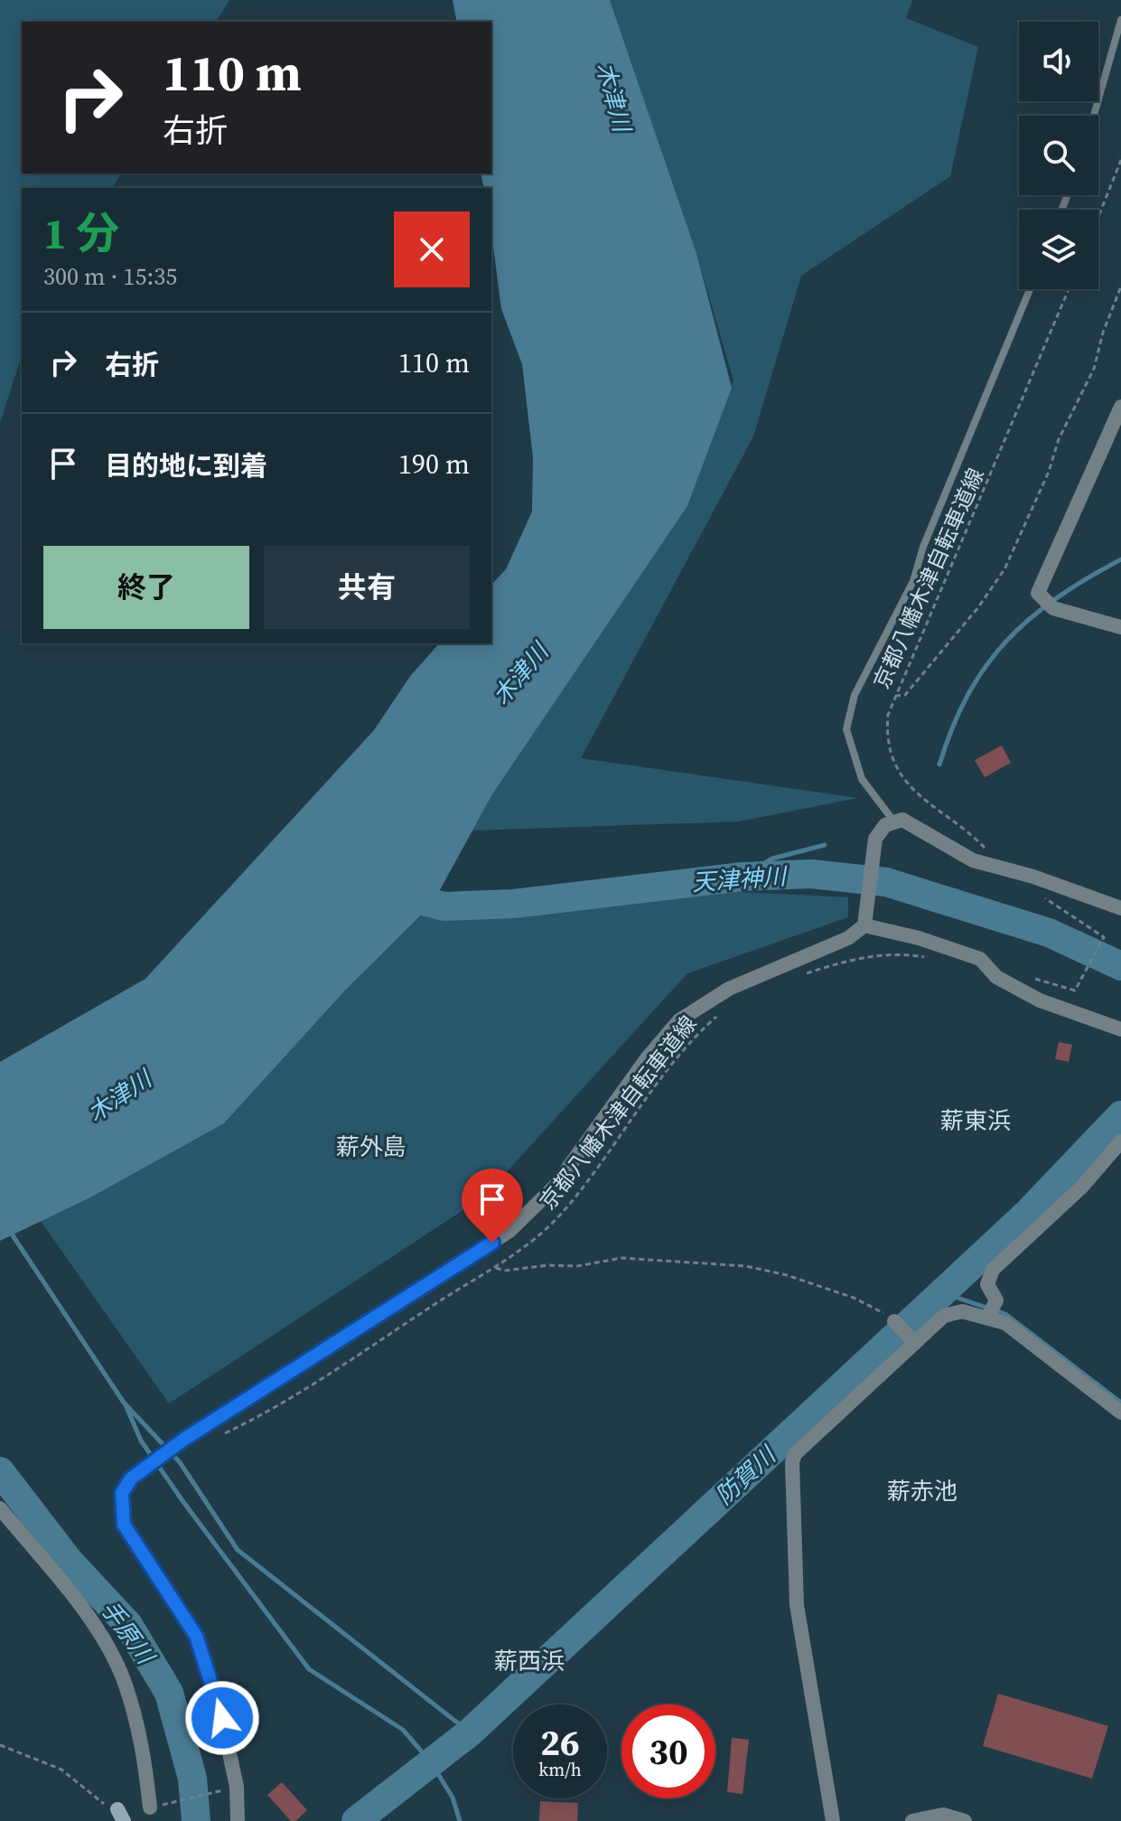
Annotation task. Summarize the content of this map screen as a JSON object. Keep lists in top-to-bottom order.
{
  "streets": {
    "path": ["京都八幡木津自転車道線"]
  },
  "districts": [
    "薪東浜",
    "薪外島",
    "薪赤池",
    "薪西浜"
  ],
  "water": [
    "木津川",
    "天津神川",
    "防賀川",
    "手原川"
  ],
  "page": {
    "turn": ["110 m", "右折"],
    "heading": ["1 分", "300 m · 15:35"],
    "list": [
      {
        "name": "右折",
        "value": "110 m"
      },
      {
        "name": "目的地に到着",
        "value": "190 m"
      }
    ],
    "buttons": ["終了", "共有"],
    "speed": "26 km/h",
    "limit": "30"
  }
}
